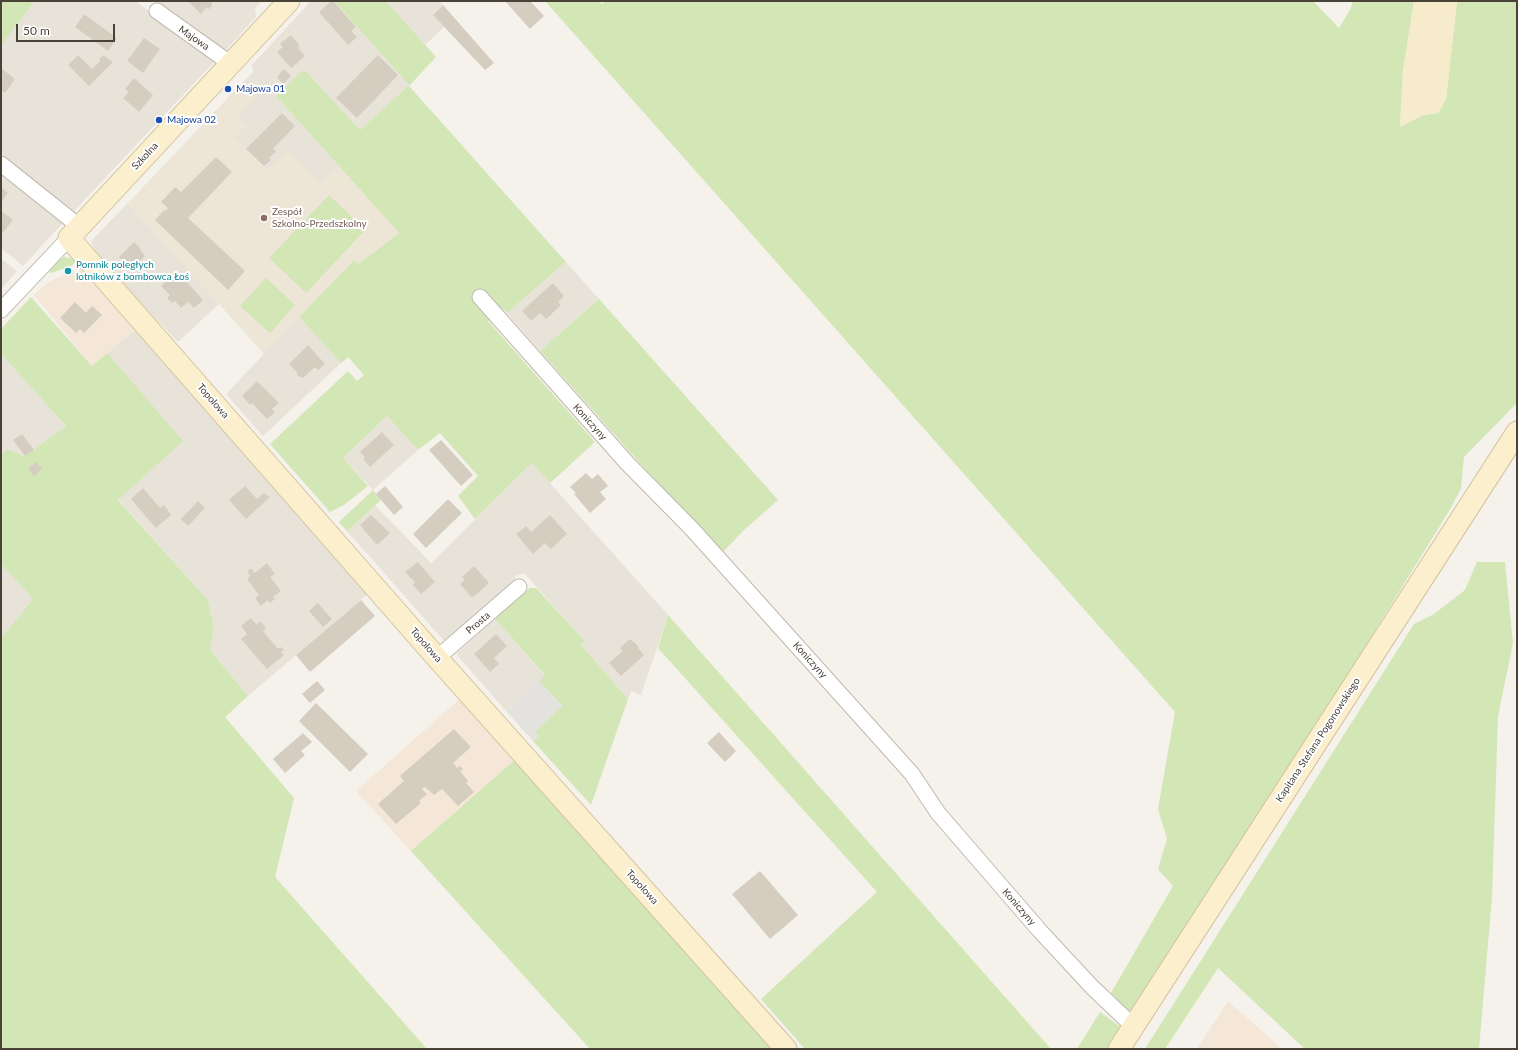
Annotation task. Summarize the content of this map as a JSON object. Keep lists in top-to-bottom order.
{
  "streets": {
    "street": [
      "Majowa",
      "Szkolna",
      "Topolowa",
      "Koniczyny",
      "Prosta",
      "Kapitana Stefana Pogonowskiego"
    ]
  },
  "crossings": [
    ["Majowa", "Szkolna"],
    ["Szkolna", "Topolowa"],
    ["Topolowa", "Prosta"],
    ["Koniczyny", "Kapitana Stefana Pogonowskiego"]
  ],
  "places": [
    "Majowa 01",
    "Majowa 02",
    "Zespół Szkolno-Przedszkolny",
    "Pomnik poległych lotników z bombowca Łoś"
  ],
  "scale_bar": "50 m"
}
